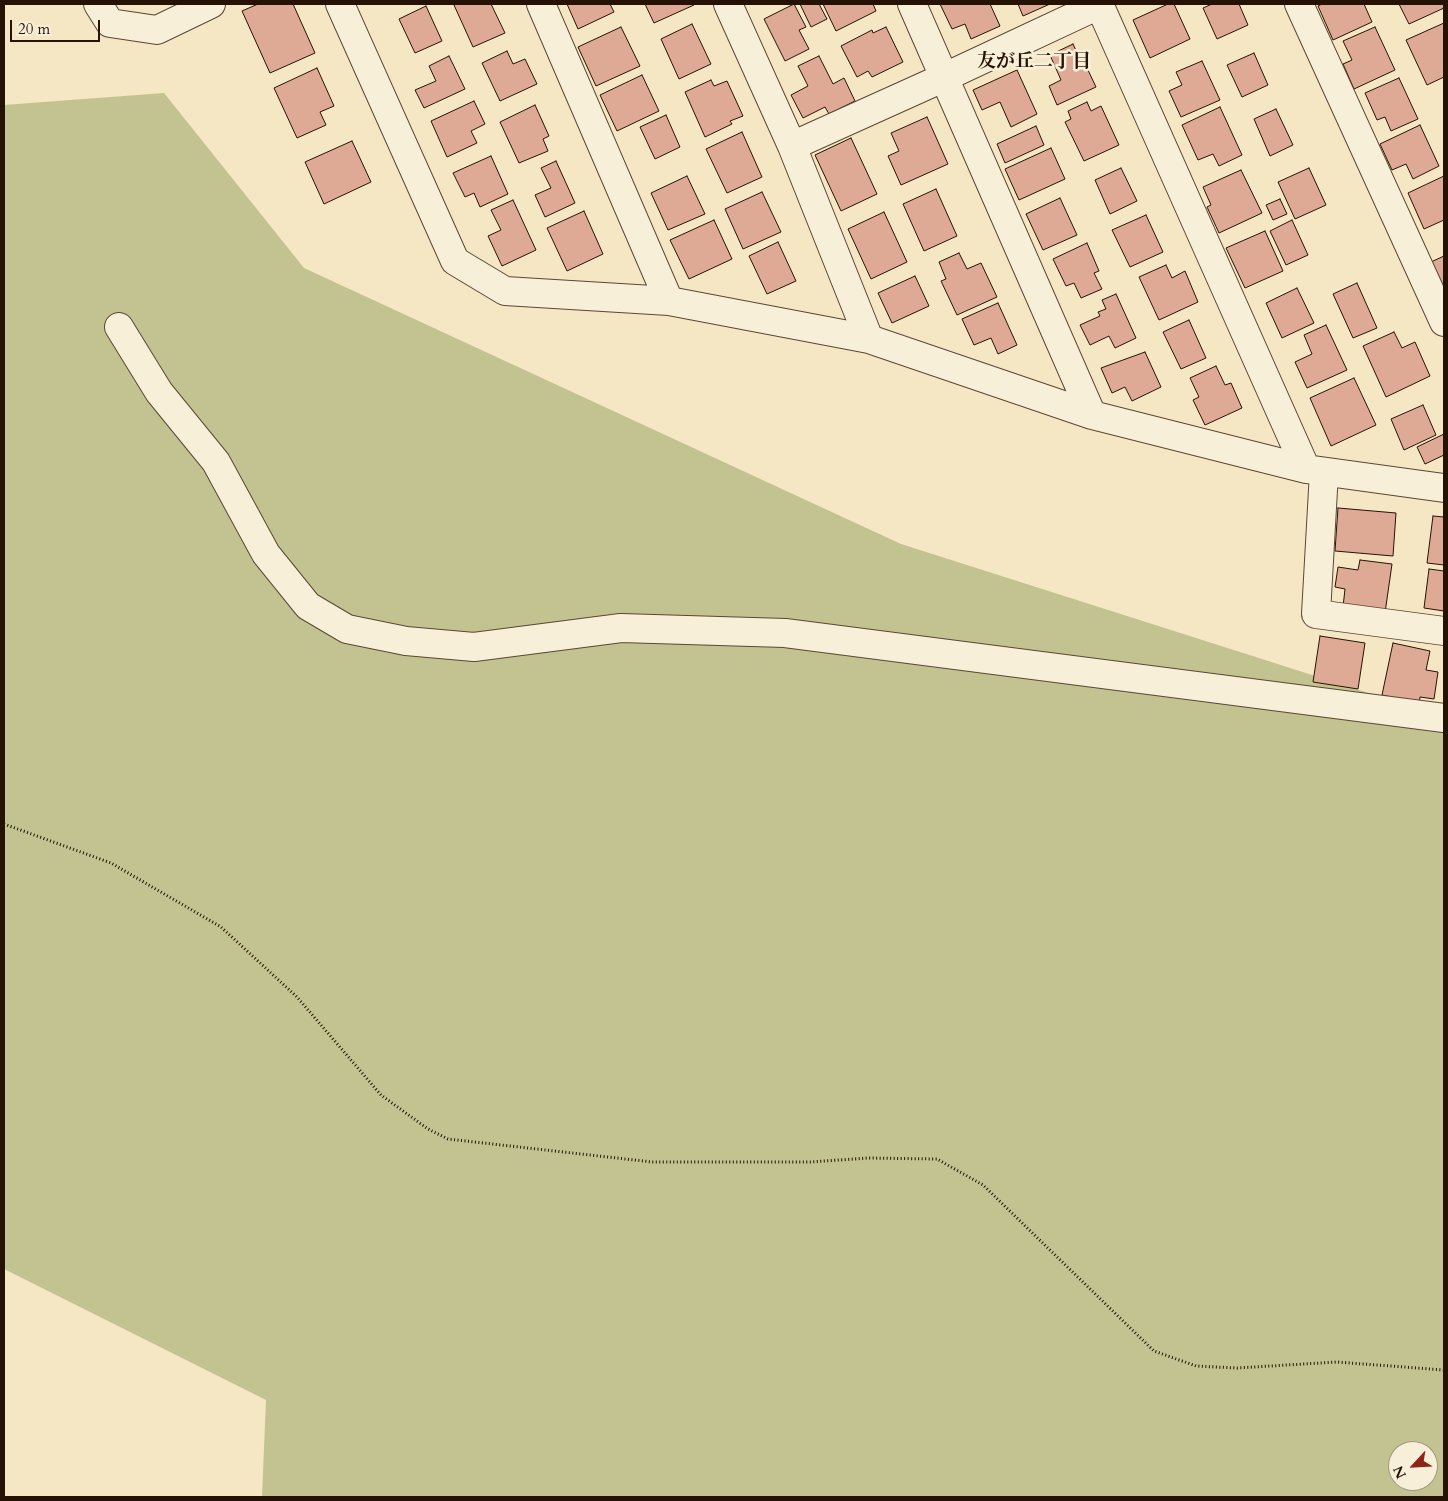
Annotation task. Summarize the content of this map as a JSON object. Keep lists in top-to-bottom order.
{
  "districts": ["友が丘二丁目"],
  "scale_bar": "20 m",
  "north": "bottom left"
}
